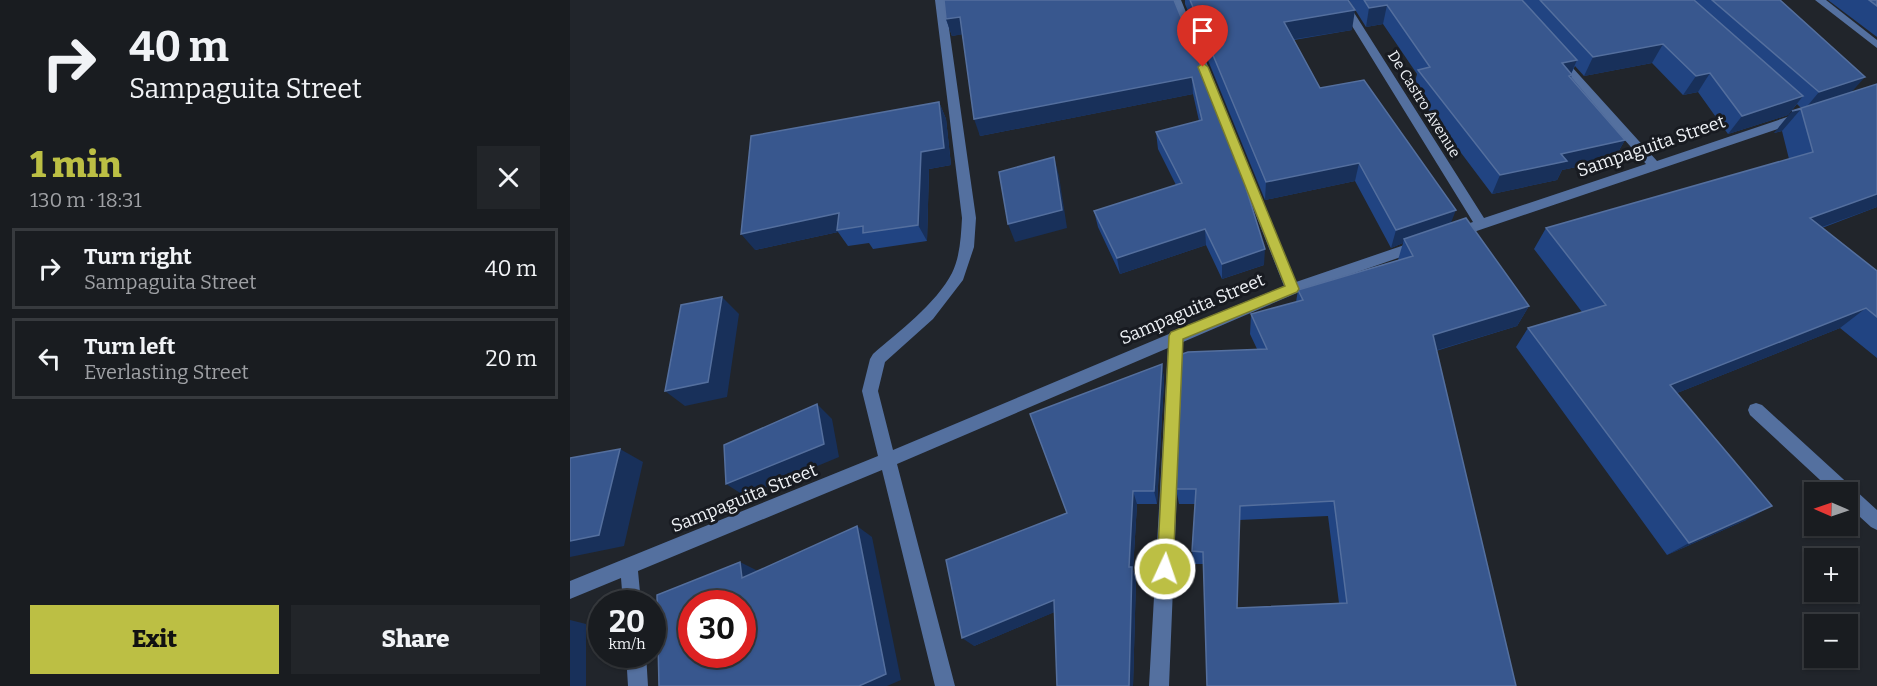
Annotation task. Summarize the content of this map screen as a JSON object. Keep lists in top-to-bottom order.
{
  "streets": {
    "street": ["De Castro Avenue", "Sampaguita Street"]
  },
  "crossings": [
    ["De Castro Avenue", "Sampaguita Street"]
  ],
  "north": "left",
  "page": {
    "turn": ["40 m", "Sampaguita Street"],
    "heading": ["1 min", "130 m · 18:31"],
    "list": [
      {
        "name": "Turn right",
        "note": "Sampaguita Street",
        "value": "40 m"
      },
      {
        "name": "Turn left",
        "note": "Everlasting Street",
        "value": "20 m"
      }
    ],
    "map_buttons": ["+", "−"],
    "speed": "20 km/h",
    "limit": "30",
    "buttons": ["Exit", "Share"]
  }
}
